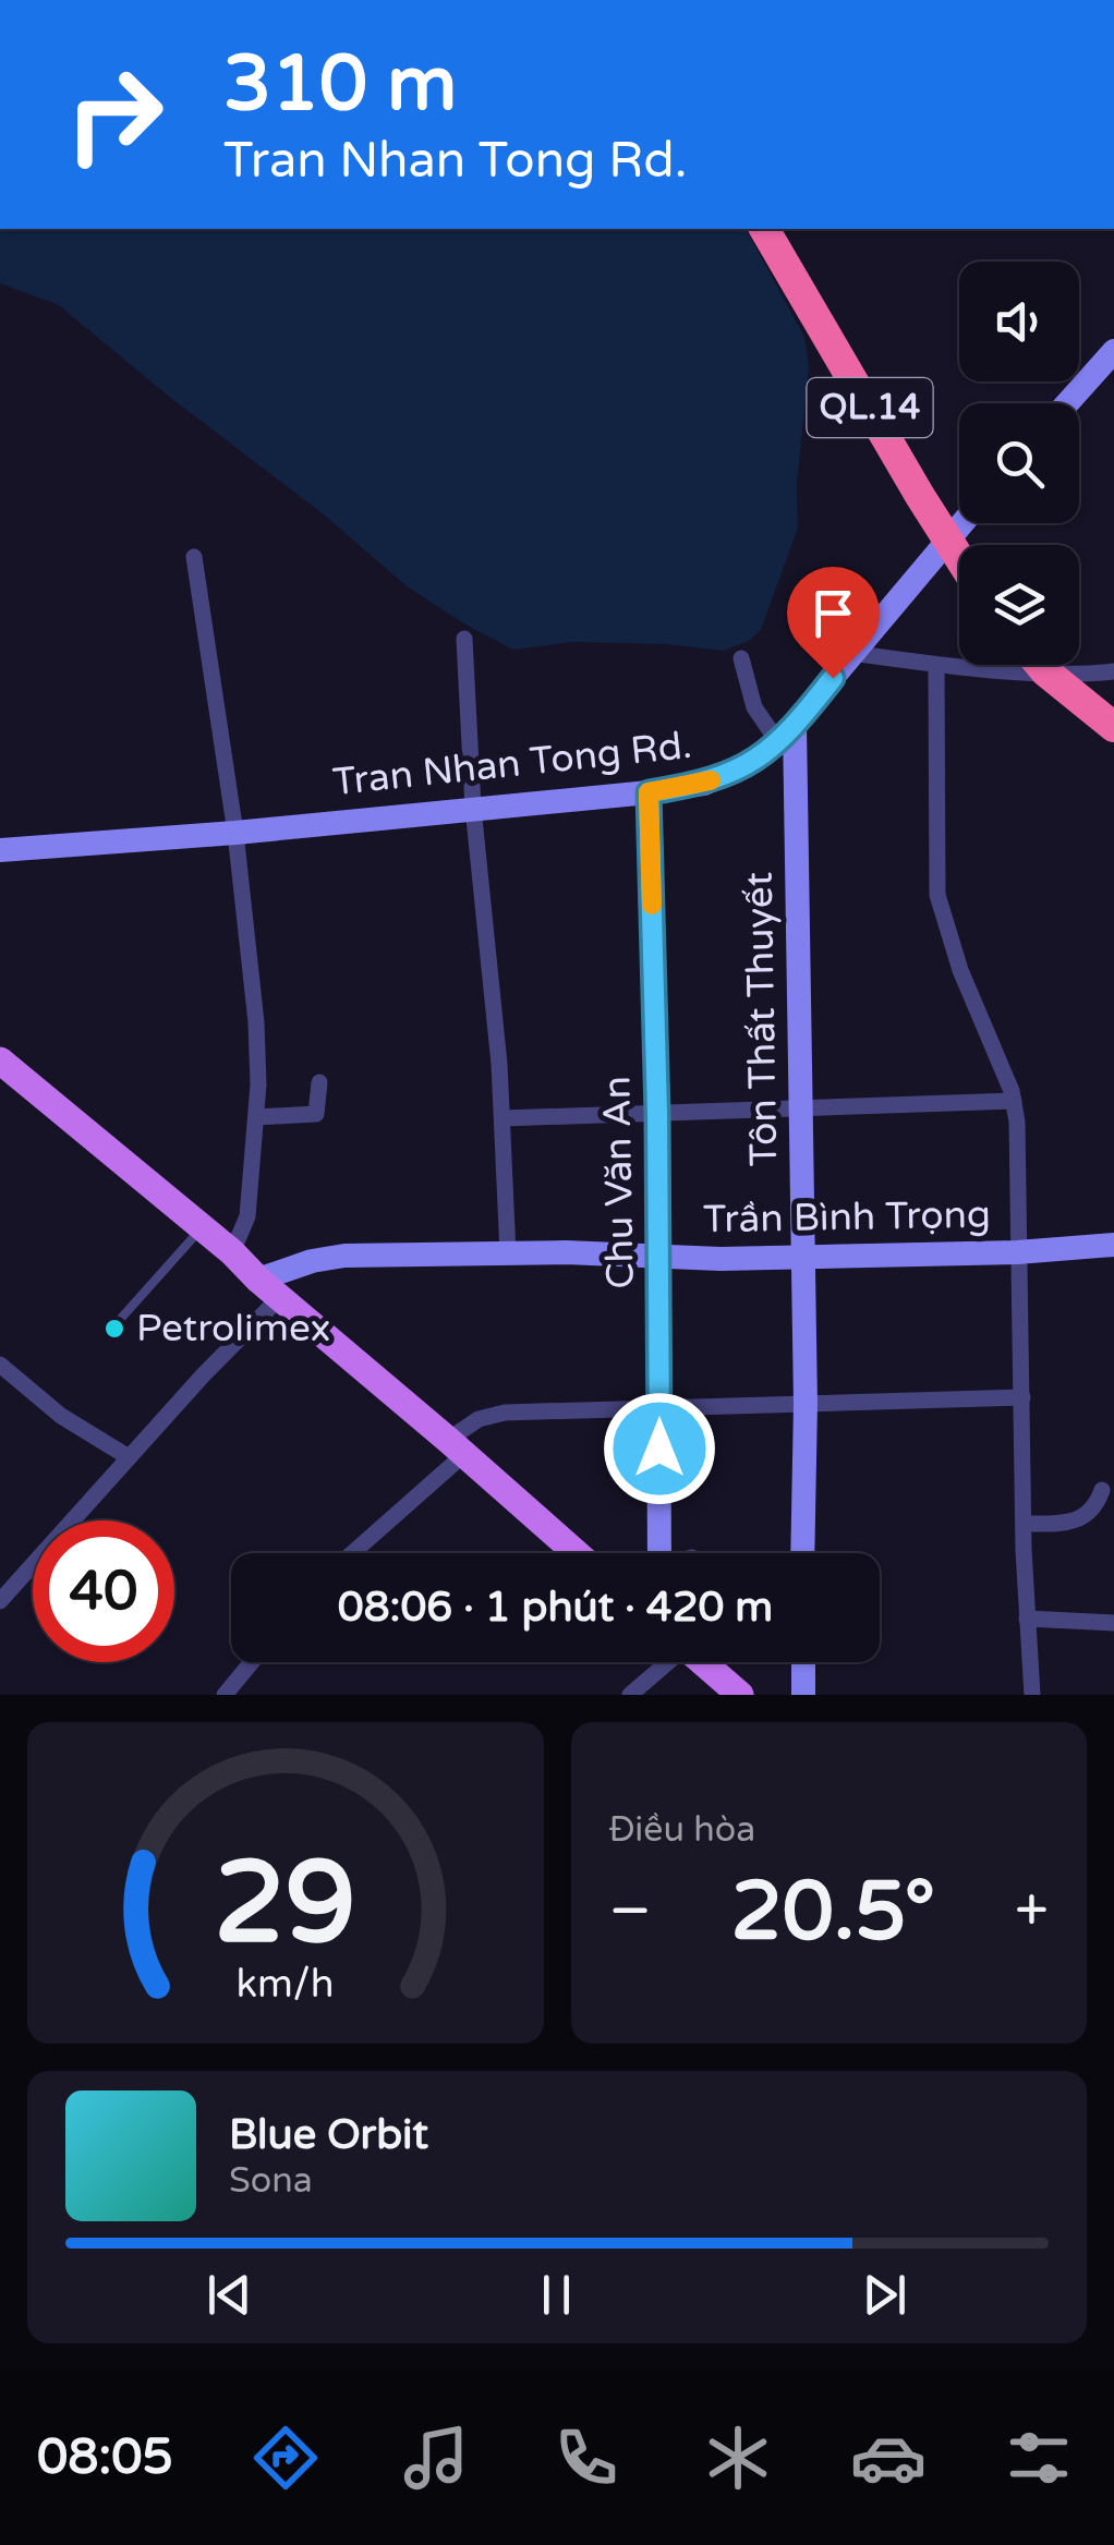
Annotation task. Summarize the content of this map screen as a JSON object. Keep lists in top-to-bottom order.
{
  "streets": {
    "highway": ["QL.14"],
    "street": [
      "Tran Nhan Tong Rd.",
      "Tôn Thất Thuyết",
      "Chu Văn An",
      "Trần Bình Trọng"
    ]
  },
  "crossings": [
    ["QL.14", "Tran Nhan Tong Rd."],
    ["Tran Nhan Tong Rd.", "Tôn Thất Thuyết"],
    ["Tran Nhan Tong Rd.", "Chu Văn An"],
    ["Tôn Thất Thuyết", "Trần Bình Trọng"],
    ["Chu Văn An", "Trần Bình Trọng"]
  ],
  "places": ["Petrolimex"],
  "page": {
    "turn": ["310 m", "Tran Nhan Tong Rd."],
    "limit": "40",
    "trip": "08:06 · 1 phút · 420 m",
    "tile": "Điều hòa",
    "heat": ["−", "20.5°", "+"],
    "song": ["Blue Orbit", "Sona"],
    "tabs": "08:05",
    "gauge": ["29", "km/h"]
  }
}
